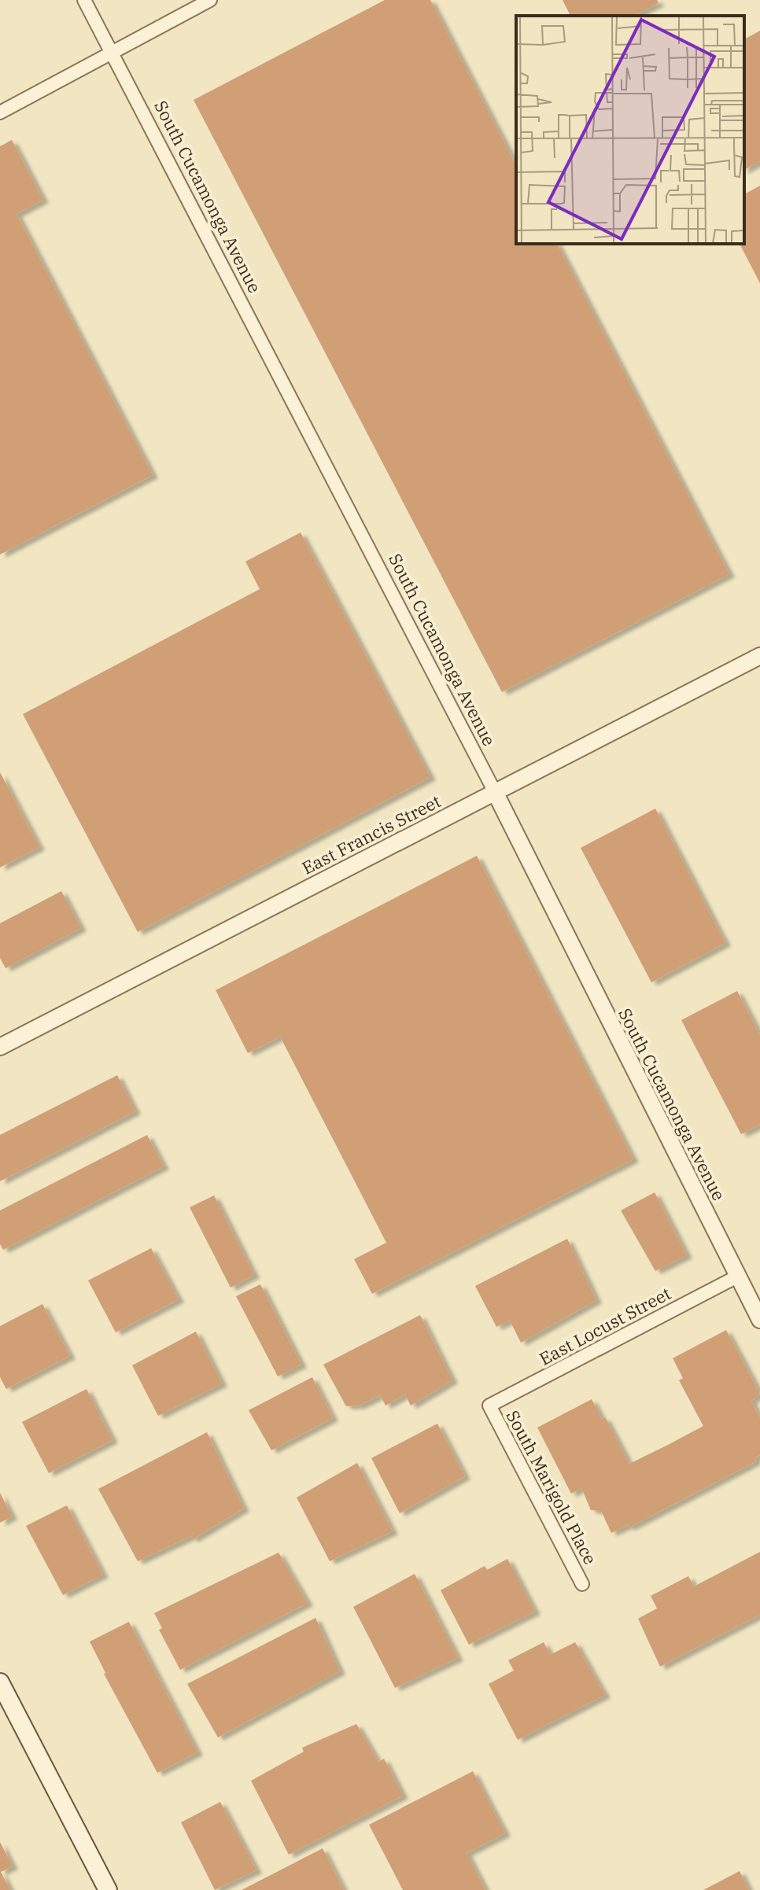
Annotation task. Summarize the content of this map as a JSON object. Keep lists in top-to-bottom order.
{
  "streets": {
    "street": [
      "South Cucamonga Avenue",
      "East Francis Street",
      "East Locust Street",
      "South Marigold Place"
    ]
  },
  "crossings": [
    ["South Cucamonga Avenue", "East Francis Street"],
    ["South Cucamonga Avenue", "East Locust Street"],
    ["East Locust Street", "South Marigold Place"]
  ]
}
